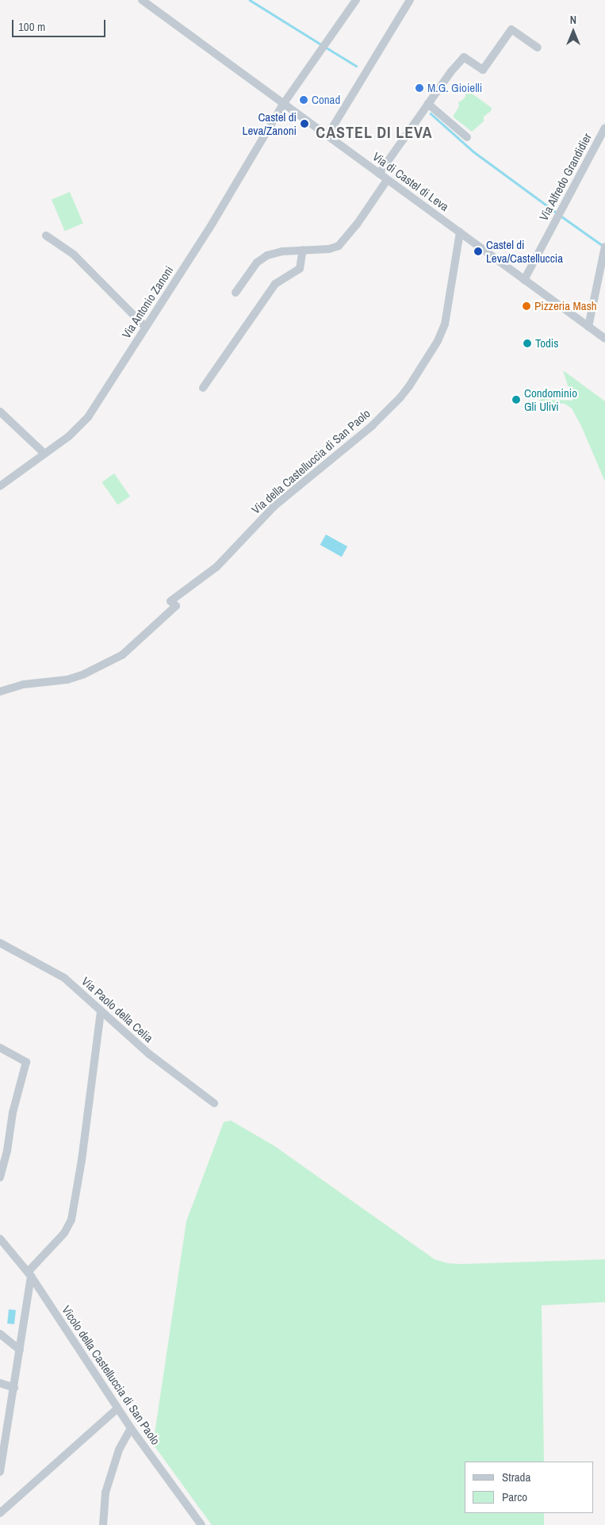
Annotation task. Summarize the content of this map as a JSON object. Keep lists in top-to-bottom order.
{
  "streets": {
    "street": [
      "Via Alfredo Grandidier",
      "Via di Castel di Leva",
      "Via Antonio Zanoni",
      "Via della Castelluccia di San Paolo",
      "Via Paolo della Celia",
      "Vicolo della Castelluccia di San Paolo"
    ]
  },
  "crossings": [
    ["Via Alfredo Grandidier", "Via di Castel di Leva"],
    ["Via di Castel di Leva", "Via Antonio Zanoni"],
    ["Via di Castel di Leva", "Via della Castelluccia di San Paolo"]
  ],
  "districts": ["CASTEL DI LEVA"],
  "places": [
    "M.G. Gioielli",
    "Conad",
    "Castel di Leva/Zanoni",
    "Castel di Leva/Castelluccia",
    "Pizzeria Mash",
    "Todis",
    "Condominio Gli Ulivi"
  ],
  "legend": ["Strada", "Parco"],
  "scale_bar": "100 m",
  "north": "top"
}
